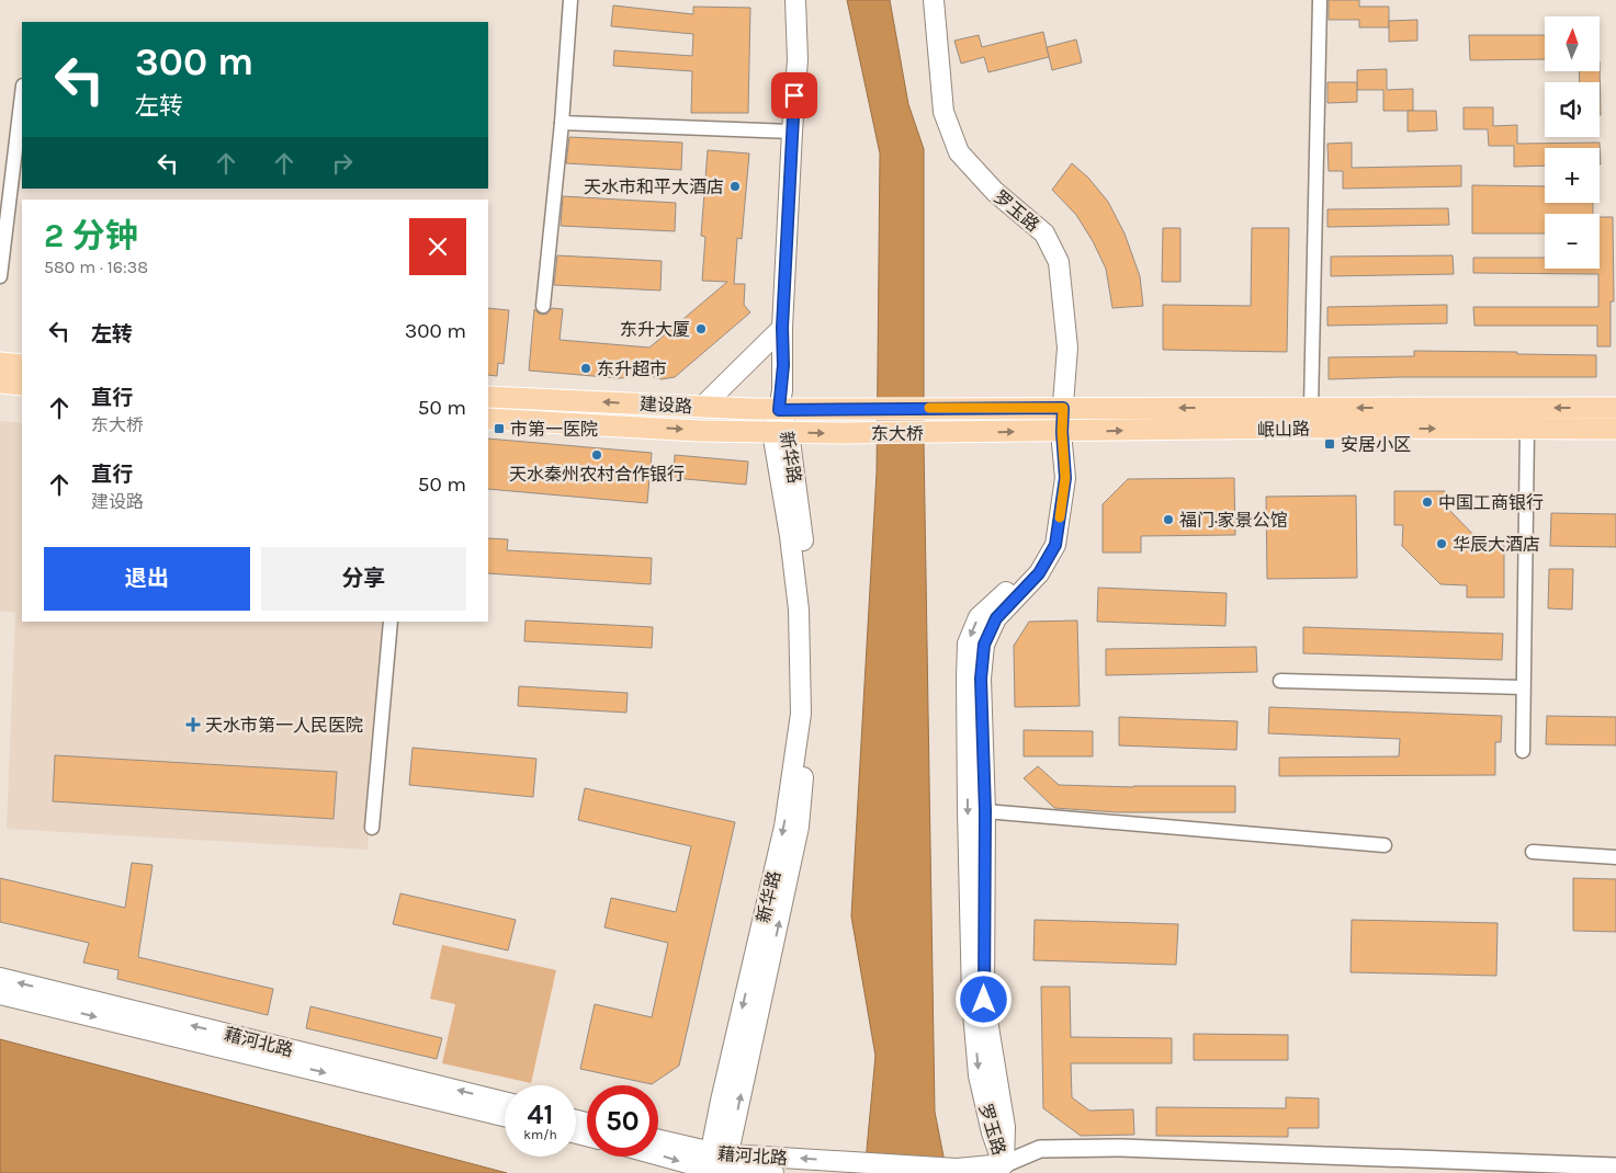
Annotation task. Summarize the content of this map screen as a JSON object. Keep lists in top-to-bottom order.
{
  "streets": {
    "main road": [
      "罗玉路",
      "建设路",
      "岷山路",
      "东大桥",
      "新华路",
      "藉河北路"
    ]
  },
  "crossings": [
    ["罗玉路", "岷山路"],
    ["罗玉路", "藉河北路"],
    ["建设路", "东大桥"],
    ["建设路", "新华路"],
    ["岷山路", "东大桥"],
    ["新华路", "藉河北路"]
  ],
  "places": {
    "other": [
      "天水市和平大酒店",
      "东升大厦",
      "东升超市",
      "天水秦州农村合作银行",
      "中国工商银行",
      "福门·家景公馆",
      "华辰大酒店"
    ],
    "transit": ["市第一医院", "安居小区"],
    "health": ["天水市第一人民医院"]
  },
  "north": "top",
  "page": {
    "map_buttons": ["+", "−"],
    "turn": ["300 m", "左转"],
    "heading": ["2 分钟", "580 m · 16:38"],
    "list": [
      {
        "name": "左转",
        "value": "300 m"
      },
      {
        "name": "直行",
        "note": "东大桥",
        "value": "50 m"
      },
      {
        "name": "直行",
        "note": "建设路",
        "value": "50 m"
      }
    ],
    "buttons": ["退出", "分享"],
    "speed": "41 km/h",
    "limit": "50"
  }
}
